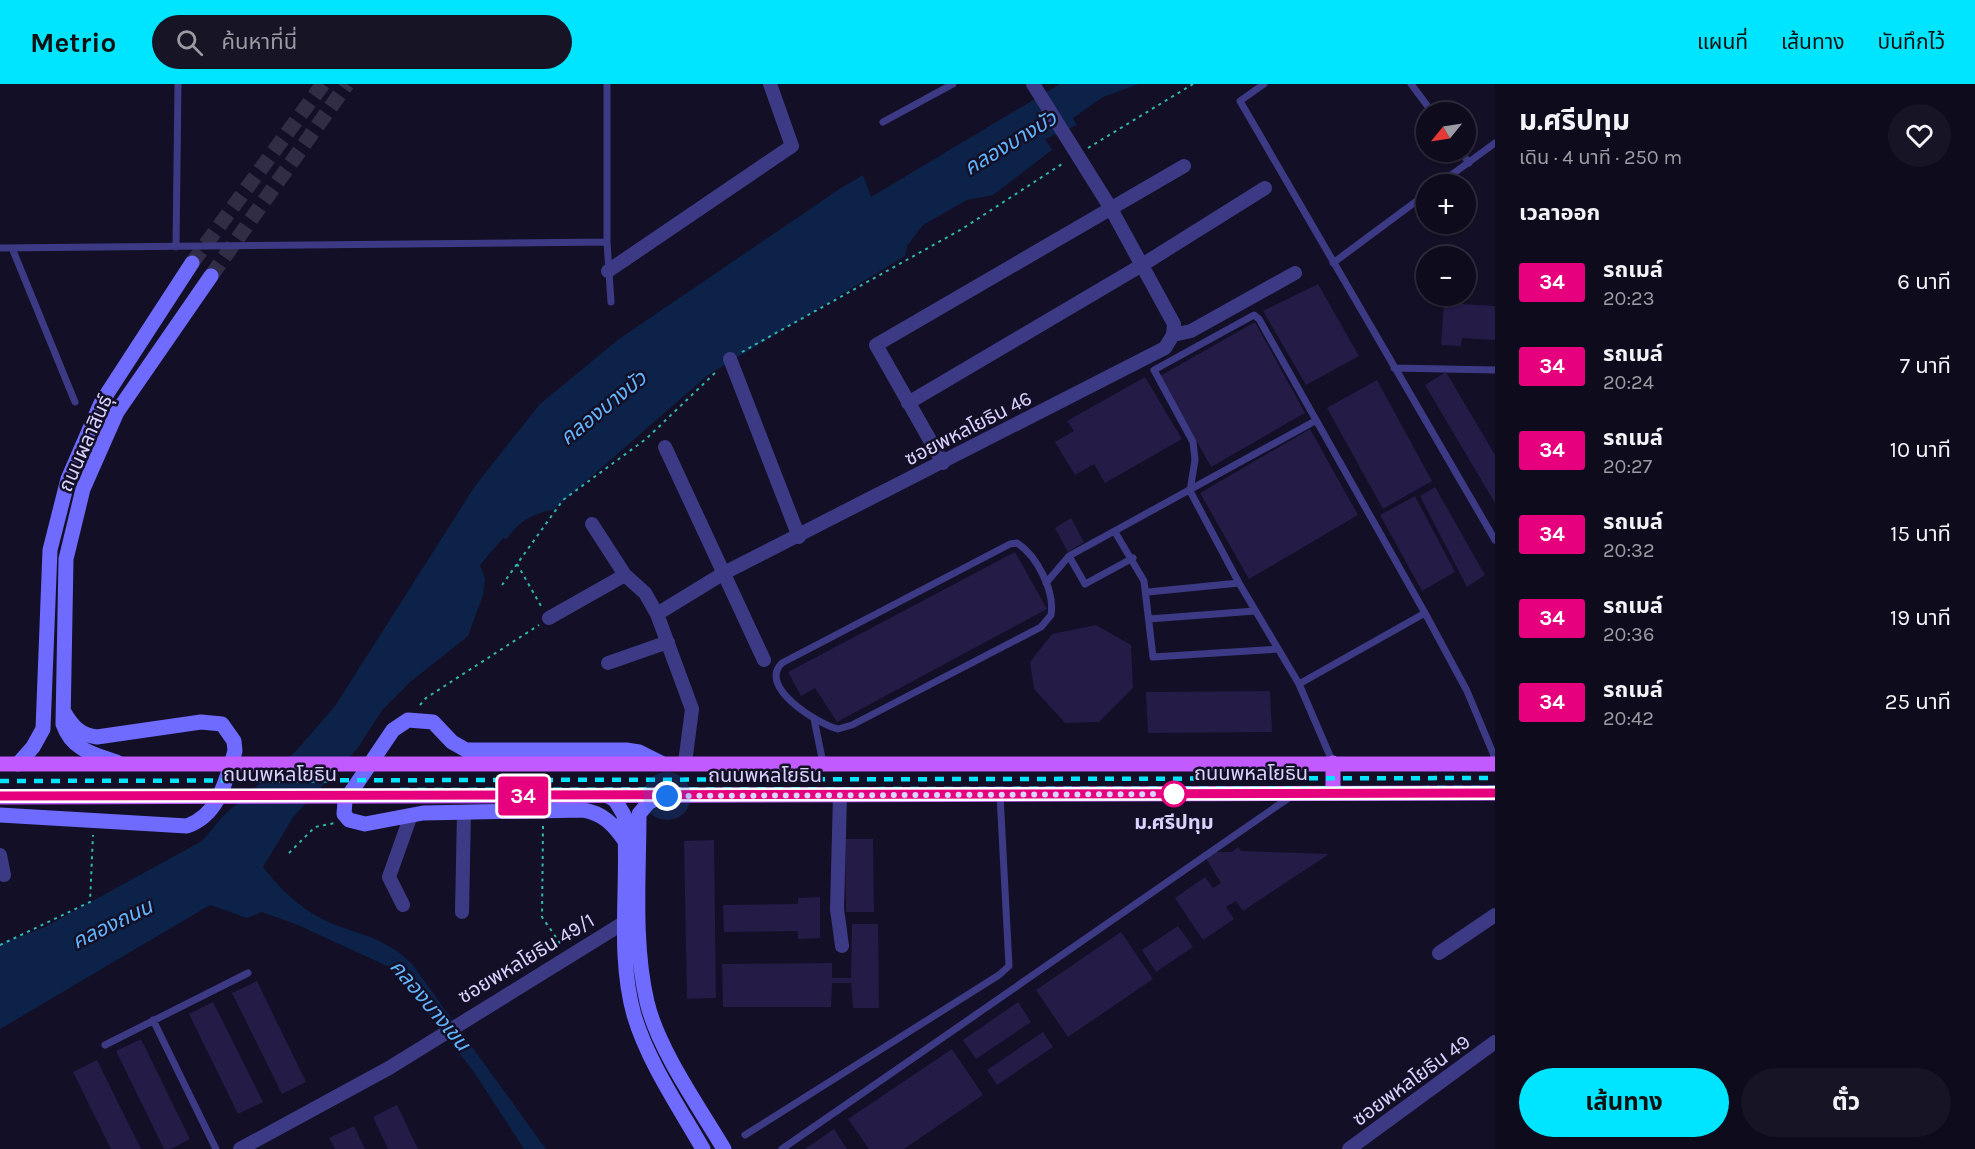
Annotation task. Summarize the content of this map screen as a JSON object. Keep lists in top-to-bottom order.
{
  "streets": {
    "main road": ["ถนนผลาสินธุ์", "ถนนพหลโยธิน", "ซอยพหลโยธิน 49/1"],
    "street": ["ซอยพหลโยธิน 46", "ซอยพหลโยธิน 49"]
  },
  "crossings": [
    ["ถนนพหลโยธิน", "ซอยพหลโยธิน 49/1"]
  ],
  "water": ["คลองบางบัว", "คลองถนน", "คลองบางเขน"],
  "places": ["ม.ศรีปทุม"],
  "lines": ["bus line 34"],
  "north": "bottom left",
  "page": {
    "header": "Metrio",
    "search": "ค้นหาที่นี่",
    "nav": ["แผนที่", "เส้นทาง", "บันทึกไว้"],
    "on_map": "34",
    "heading": [
      ["ม.ศรีปทุม", "เดิน · 4 นาที · 250 m"],
      "เวลาออก"
    ],
    "map_buttons": ["+", "−"],
    "list": [
      {
        "mark": "34",
        "name": "รถเมล์",
        "note": "20:23",
        "value": "6 นาที"
      },
      {
        "mark": "34",
        "name": "รถเมล์",
        "note": "20:24",
        "value": "7 นาที"
      },
      {
        "mark": "34",
        "name": "รถเมล์",
        "note": "20:27",
        "value": "10 นาที"
      },
      {
        "mark": "34",
        "name": "รถเมล์",
        "note": "20:32",
        "value": "15 นาที"
      },
      {
        "mark": "34",
        "name": "รถเมล์",
        "note": "20:36",
        "value": "19 นาที"
      },
      {
        "mark": "34",
        "name": "รถเมล์",
        "note": "20:42",
        "value": "25 นาที"
      }
    ],
    "buttons": ["เส้นทาง", "ตั๋ว"]
  }
}
